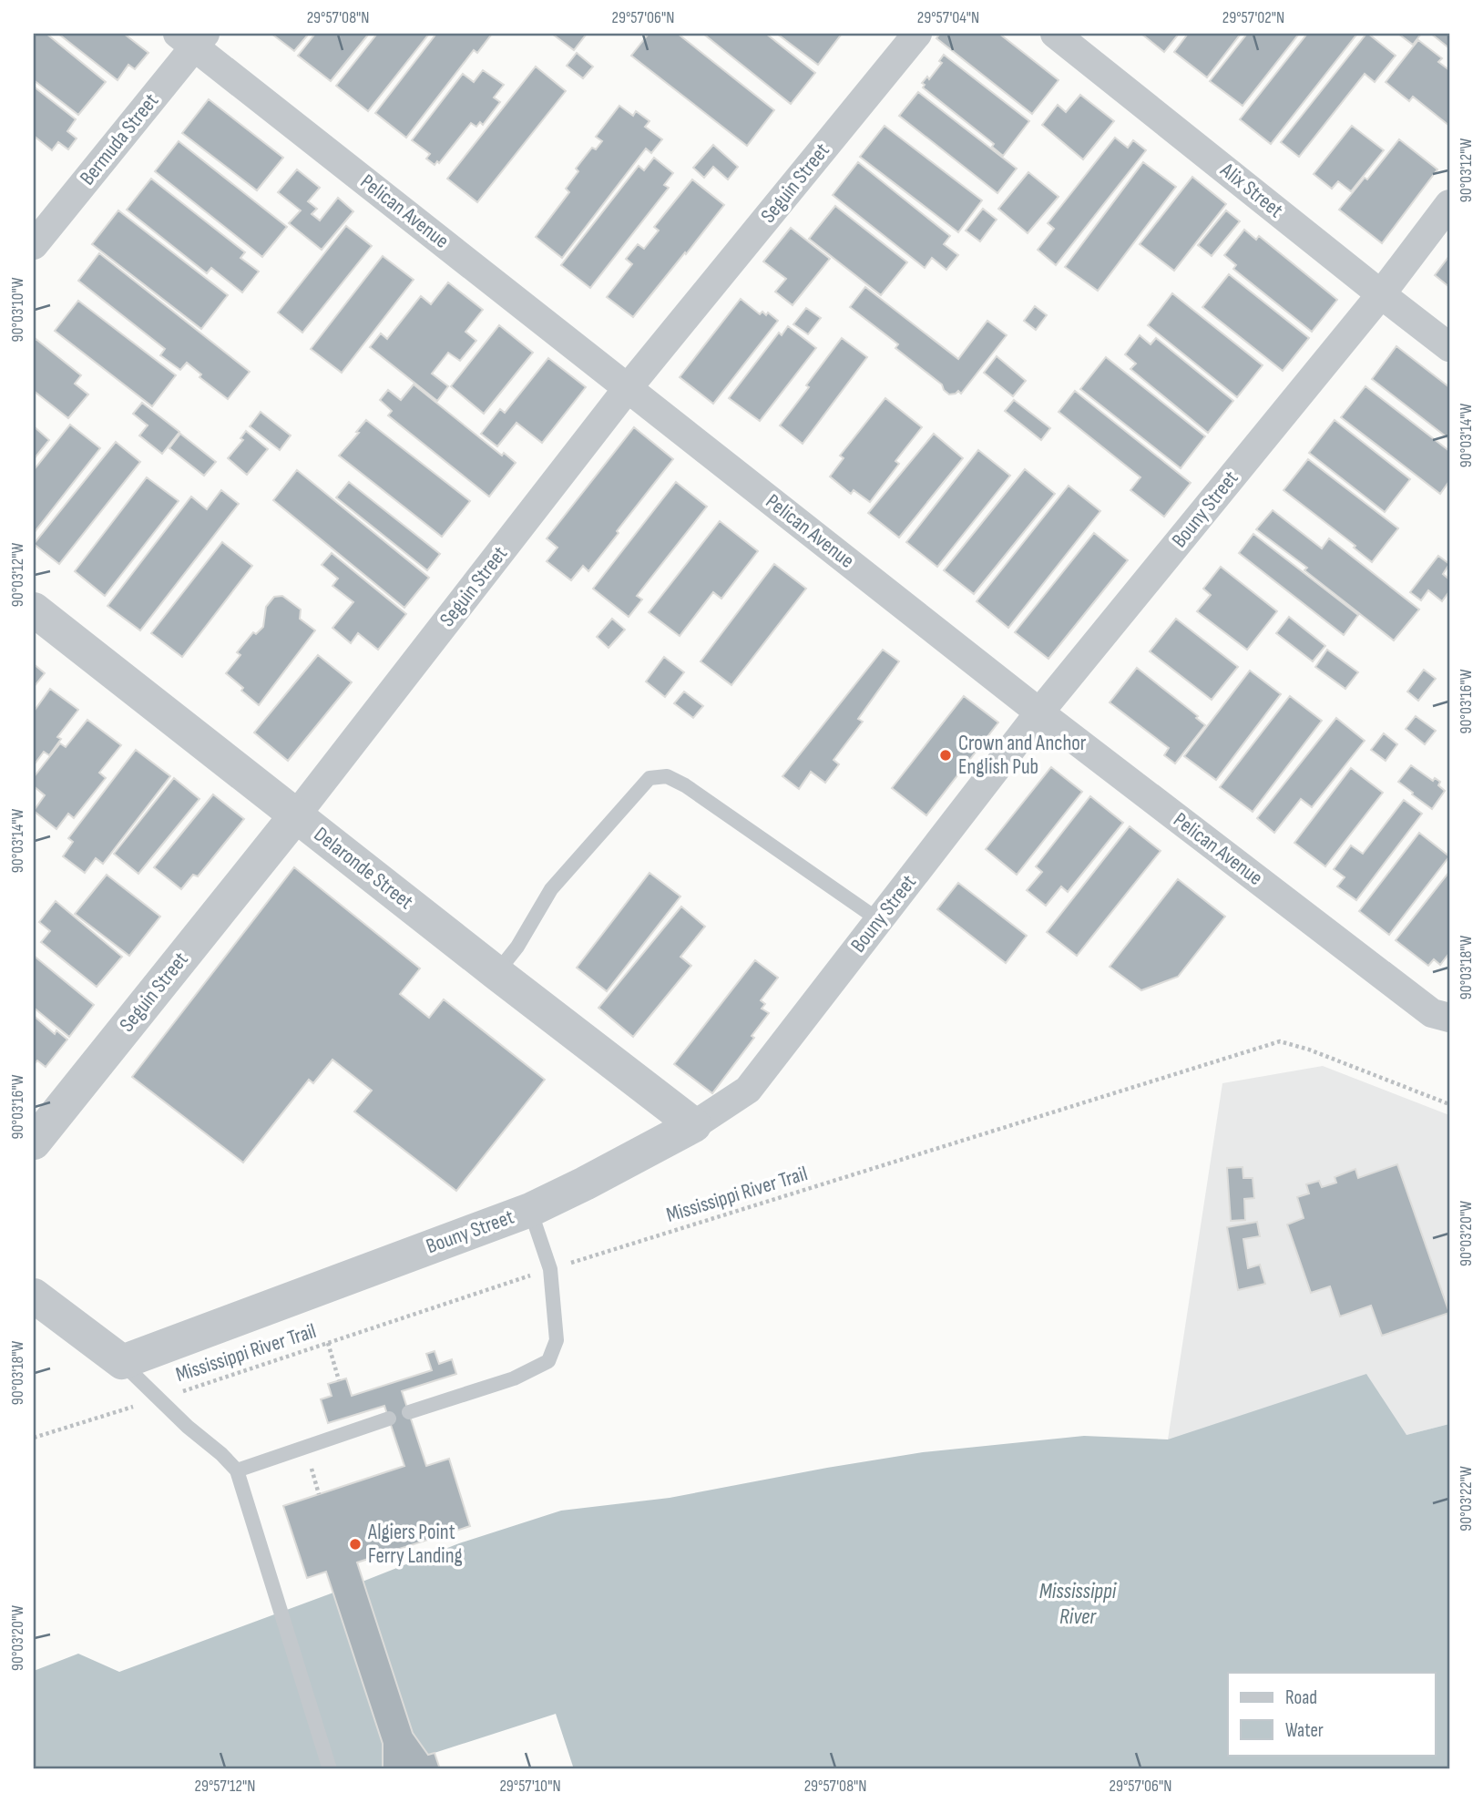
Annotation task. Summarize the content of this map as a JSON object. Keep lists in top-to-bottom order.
{
  "streets": {
    "street": [
      "Bermuda Street",
      "Seguin Street",
      "Alix Street",
      "Pelican Avenue",
      "Bouny Street",
      "Delaronde Street"
    ],
    "path": ["Mississippi River Trail"]
  },
  "crossings": [
    ["Bermuda Street", "Pelican Avenue"],
    ["Seguin Street", "Pelican Avenue"],
    ["Seguin Street", "Delaronde Street"],
    ["Alix Street", "Bouny Street"],
    ["Pelican Avenue", "Bouny Street"],
    ["Bouny Street", "Delaronde Street"]
  ],
  "water": ["Mississippi River"],
  "places": ["Crown and Anchor English Pub", "Algiers Point Ferry Landing"],
  "legend": ["Road", "Water"],
  "coordinates": [
    "29°57'08\"N",
    "29°57'06\"N",
    "29°57'04\"N",
    "29°57'02\"N",
    "90°03'12\"W",
    "90°03'10\"W",
    "90°03'14\"W",
    "90°03'16\"W",
    "90°03'18\"W",
    "90°03'20\"W",
    "90°03'22\"W",
    "29°57'12\"N",
    "29°57'10\"N"
  ]
}
